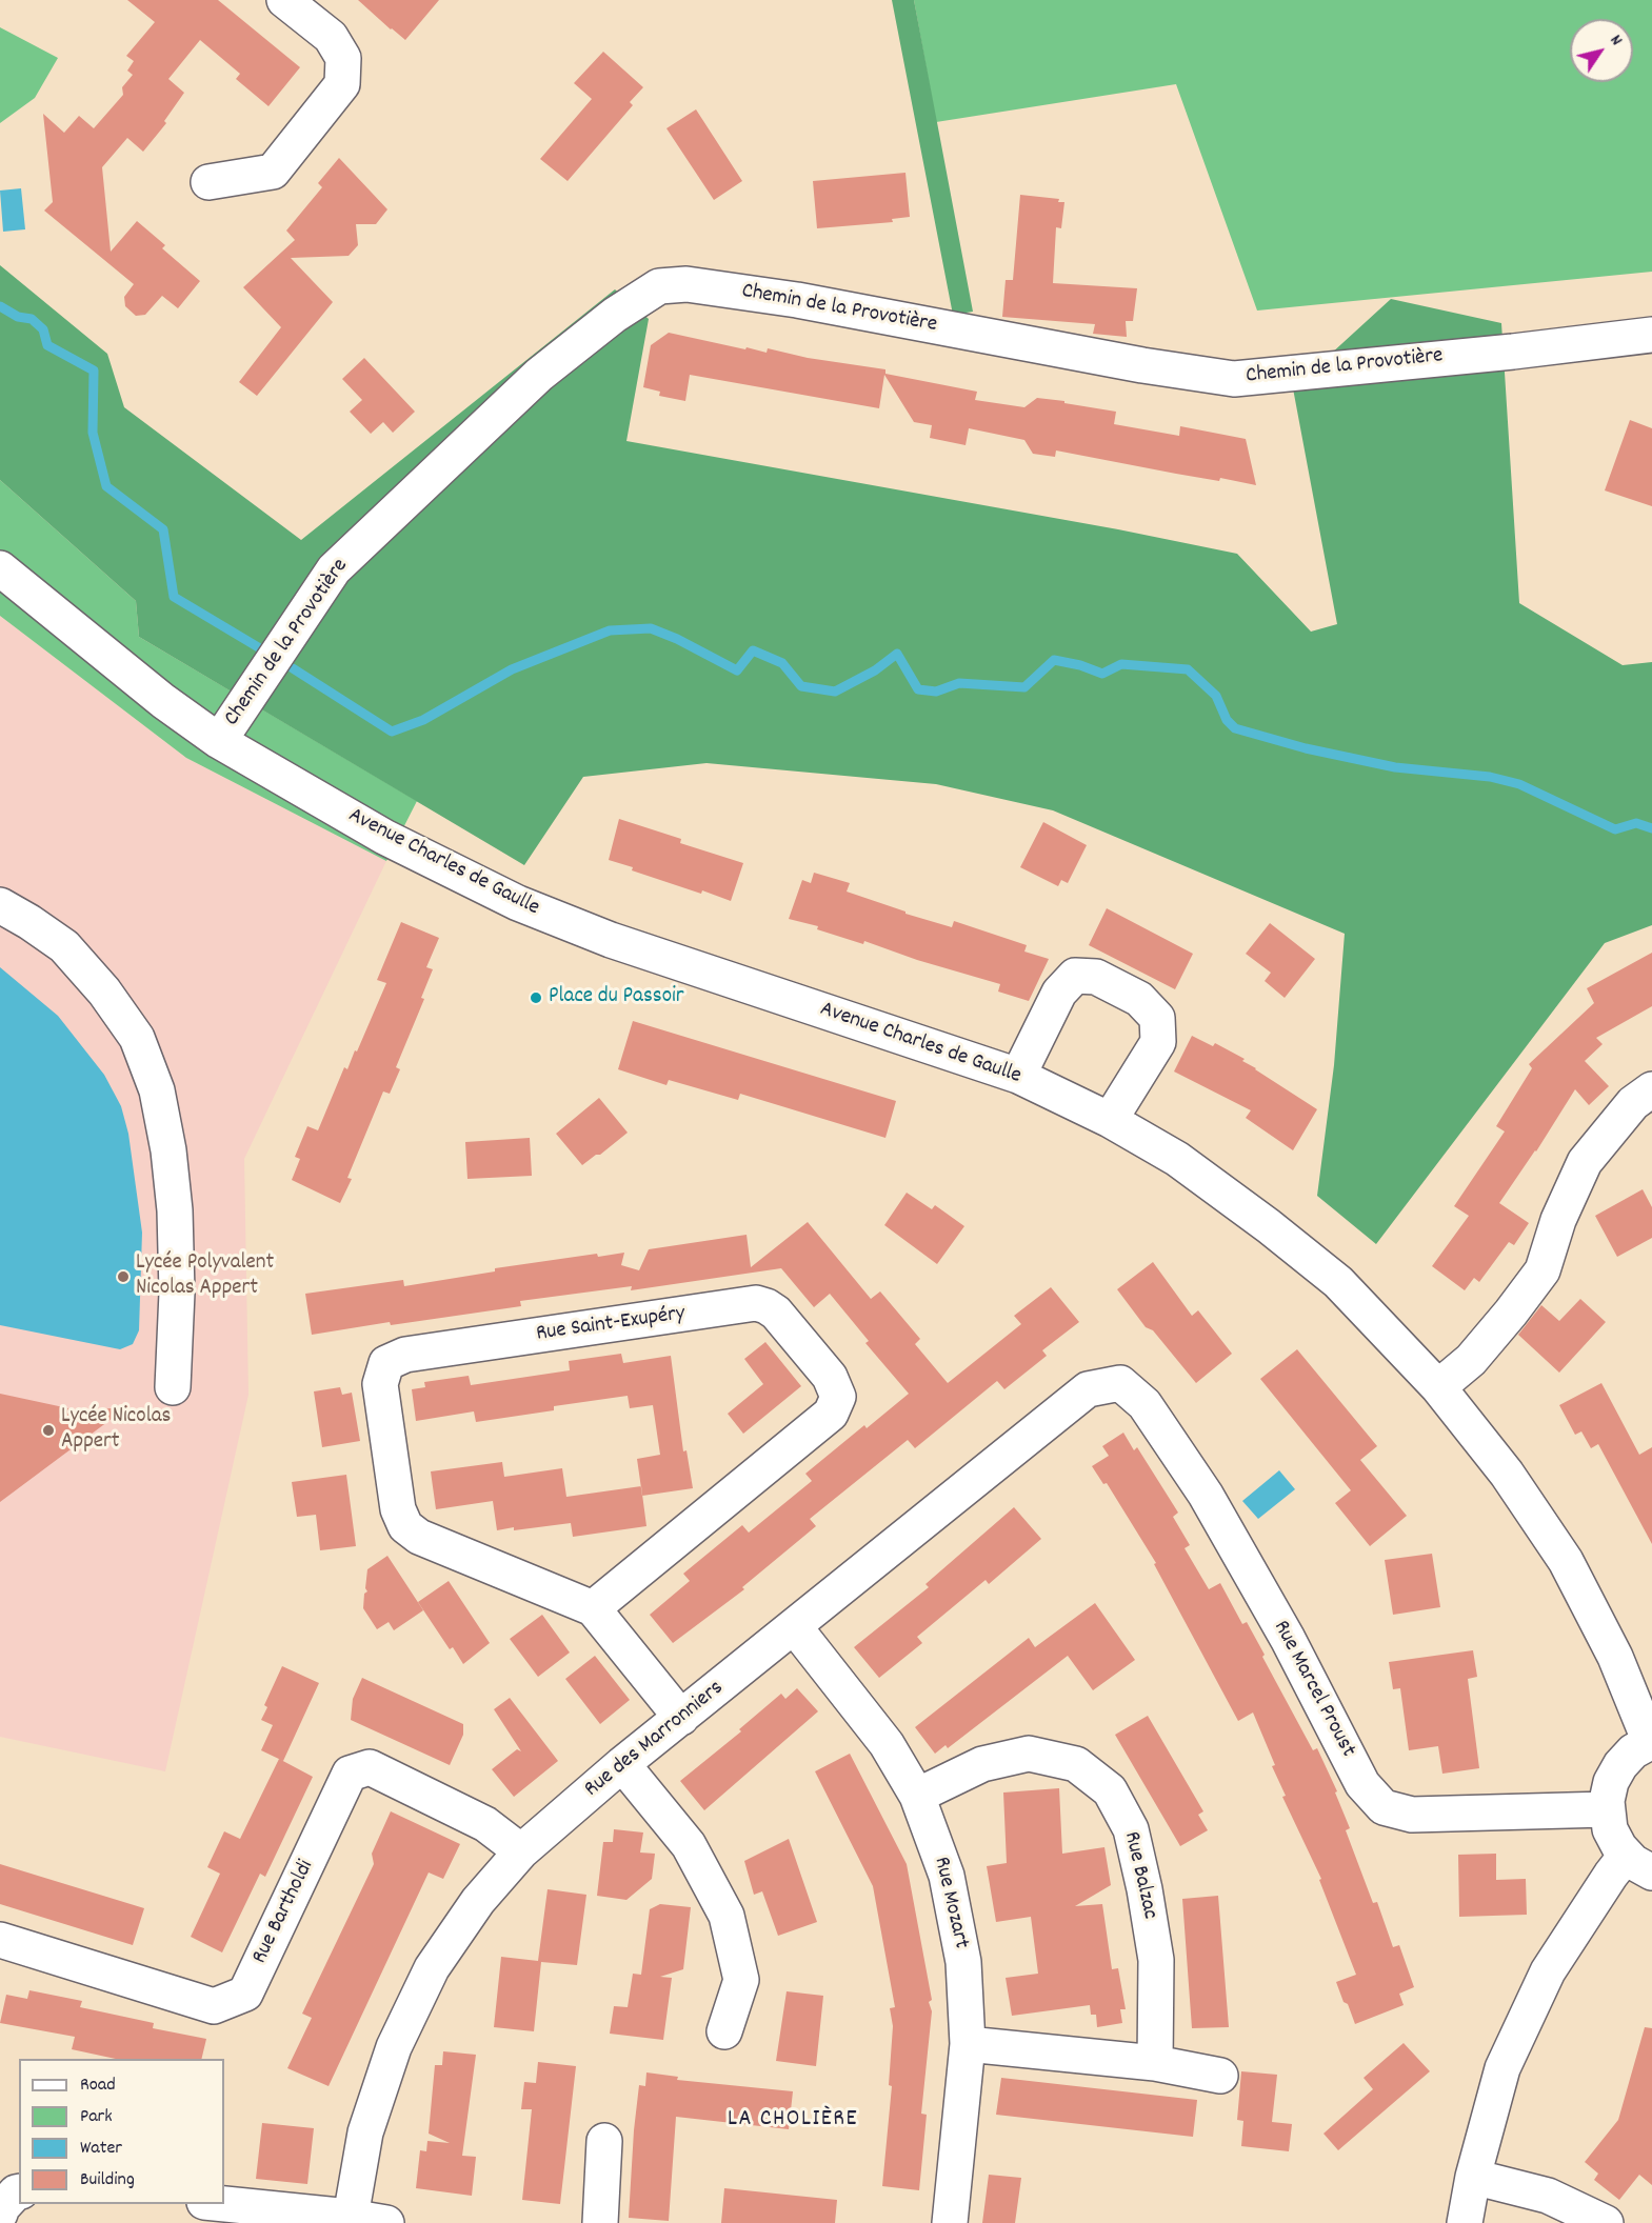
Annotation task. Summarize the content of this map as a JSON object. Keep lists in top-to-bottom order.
{
  "streets": {
    "street": [
      "Chemin de la Provotière",
      "Avenue Charles de Gaulle",
      "Rue Saint-Exupéry",
      "Rue Marcel Proust",
      "Rue des Marronniers",
      "Rue Balzac",
      "Rue Mozart",
      "Rue Bartholdi"
    ]
  },
  "crossings": [
    ["Chemin de la Provotière", "Avenue Charles de Gaulle"],
    ["Rue Saint-Exupéry", "Rue des Marronniers"],
    ["Rue Marcel Proust", "Rue des Marronniers"],
    ["Rue des Marronniers", "Rue Mozart"],
    ["Rue des Marronniers", "Rue Bartholdi"],
    ["Rue Balzac", "Rue Mozart"]
  ],
  "districts": ["LA CHOLIÈRE"],
  "places": ["Place du Passoir", "Lycée Polyvalent Nicolas Appert", "Lycée Nicolas Appert"],
  "legend": [
    "Road",
    "Park",
    "Water",
    "Building"
  ],
  "north": "top right"
}
